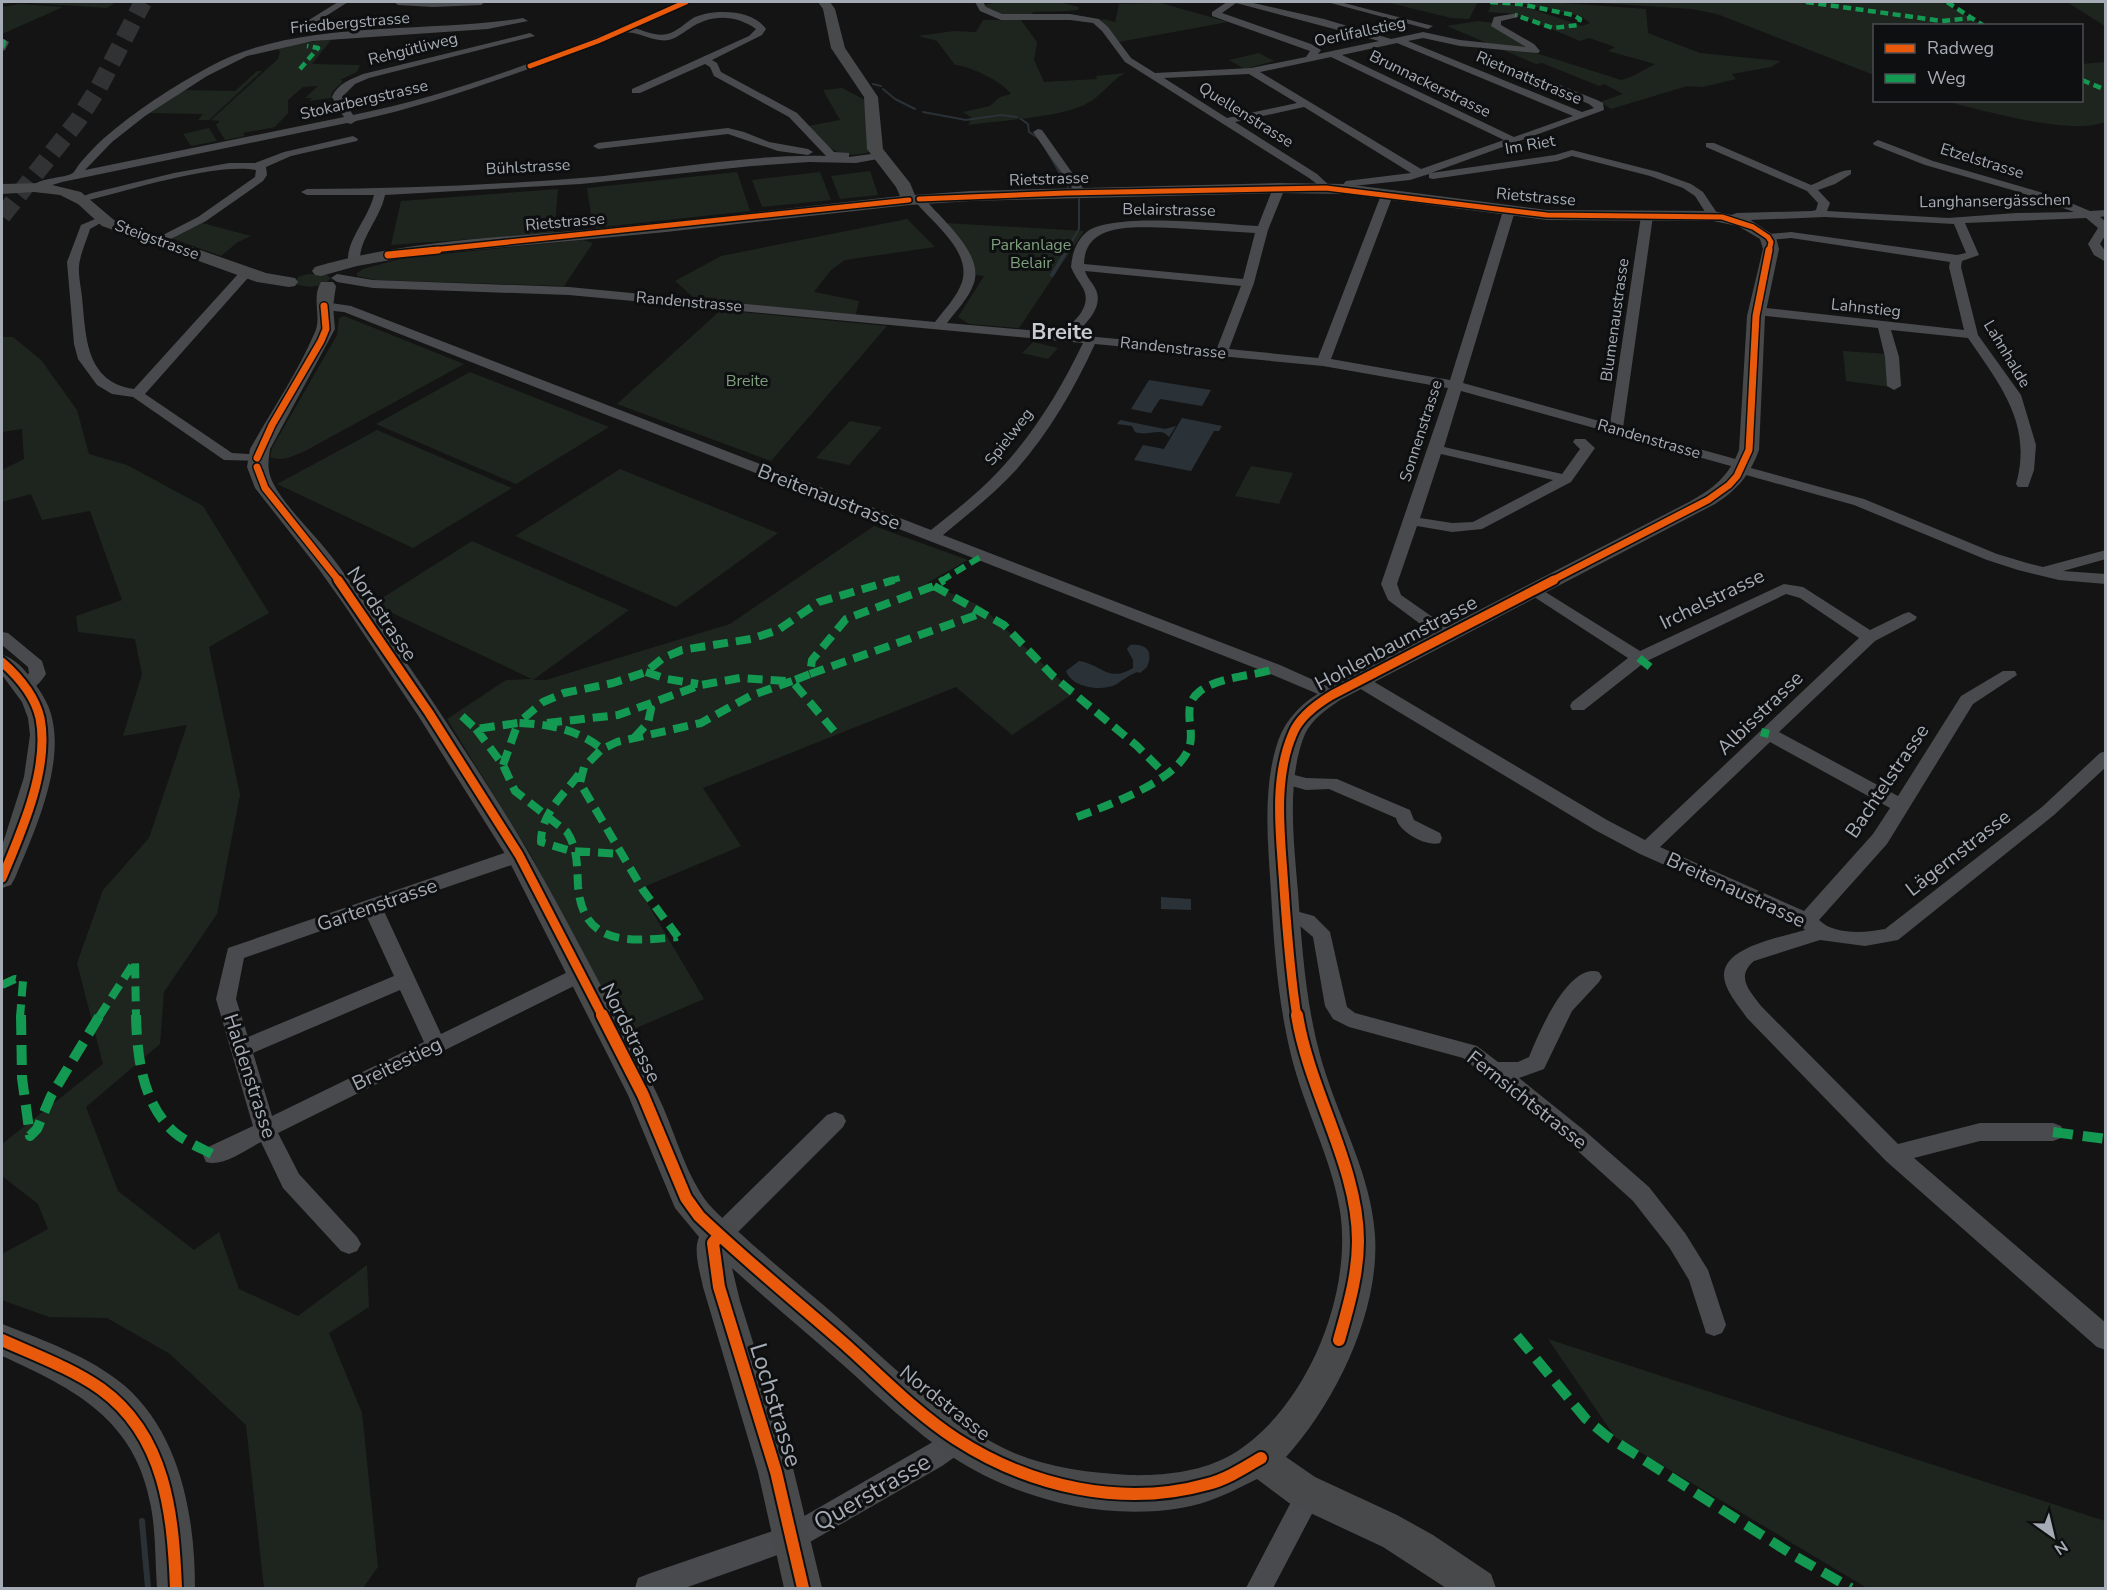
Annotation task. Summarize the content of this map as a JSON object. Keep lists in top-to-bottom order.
{
  "streets": {
    "street": [
      "Friedbergstrasse",
      "Oerlifallstieg",
      "Rehgütliweg",
      "Rietmattstrasse",
      "Brunnackerstrasse",
      "Stokarbergstrasse",
      "Quellenstrasse",
      "Im Riet",
      "Etzelstrasse",
      "Bühlstrasse",
      "Rietstrasse",
      "Langhansergässchen",
      "Belairstrasse",
      "Steigstrasse",
      "Randenstrasse",
      "Lahnstieg",
      "Blumenaustrasse",
      "Lahnhalde",
      "Sonnenstrasse",
      "Spielweg",
      "Breitenaustrasse",
      "Irchelstrasse",
      "Nordstrasse",
      "Hohlenbaumstrasse",
      "Albisstrasse",
      "Bachtelstrasse",
      "Lägernstrasse",
      "Gartenstrasse",
      "Breitestieg",
      "Haldenstrasse",
      "Fernsichtstrasse",
      "Lochstrasse",
      "Querstrasse"
    ]
  },
  "crossings": [
    ["Friedbergstrasse", "Stokarbergstrasse"],
    ["Oerlifallstieg", "Rietmattstrasse"],
    ["Oerlifallstieg", "Brunnackerstrasse"],
    ["Oerlifallstieg", "Quellenstrasse"],
    ["Rehgütliweg", "Stokarbergstrasse"],
    ["Stokarbergstrasse", "Steigstrasse"],
    ["Quellenstrasse", "Rietstrasse"],
    ["Im Riet", "Rietstrasse"],
    ["Etzelstrasse", "Langhansergässchen"],
    ["Rietstrasse", "Langhansergässchen"],
    ["Rietstrasse", "Steigstrasse"],
    ["Rietstrasse", "Randenstrasse"],
    ["Rietstrasse", "Blumenaustrasse"],
    ["Rietstrasse", "Sonnenstrasse"],
    ["Rietstrasse", "Breitenaustrasse"],
    ["Steigstrasse", "Randenstrasse"],
    ["Steigstrasse", "Breitenaustrasse"],
    ["Randenstrasse", "Blumenaustrasse"],
    ["Randenstrasse", "Sonnenstrasse"],
    ["Randenstrasse", "Spielweg"],
    ["Randenstrasse", "Breitenaustrasse"],
    ["Randenstrasse", "Hohlenbaumstrasse"],
    ["Lahnstieg", "Lahnhalde"],
    ["Sonnenstrasse", "Hohlenbaumstrasse"],
    ["Spielweg", "Breitenaustrasse"],
    ["Breitenaustrasse", "Hohlenbaumstrasse"],
    ["Breitenaustrasse", "Albisstrasse"],
    ["Breitenaustrasse", "Bachtelstrasse"],
    ["Breitenaustrasse", "Lägernstrasse"],
    ["Irchelstrasse", "Albisstrasse"],
    ["Nordstrasse", "Hohlenbaumstrasse"],
    ["Nordstrasse", "Gartenstrasse"],
    ["Nordstrasse", "Breitestieg"],
    ["Nordstrasse", "Lochstrasse"],
    ["Nordstrasse", "Querstrasse"],
    ["Hohlenbaumstrasse", "Fernsichtstrasse"],
    ["Bachtelstrasse", "Lägernstrasse"],
    ["Gartenstrasse", "Haldenstrasse"],
    ["Breitestieg", "Haldenstrasse"],
    ["Lochstrasse", "Querstrasse"]
  ],
  "districts": ["Breite"],
  "parks": ["Parkanlage Belair", "Breite"],
  "legend": ["Radweg", "Weg"],
  "north": "bottom right"
}
